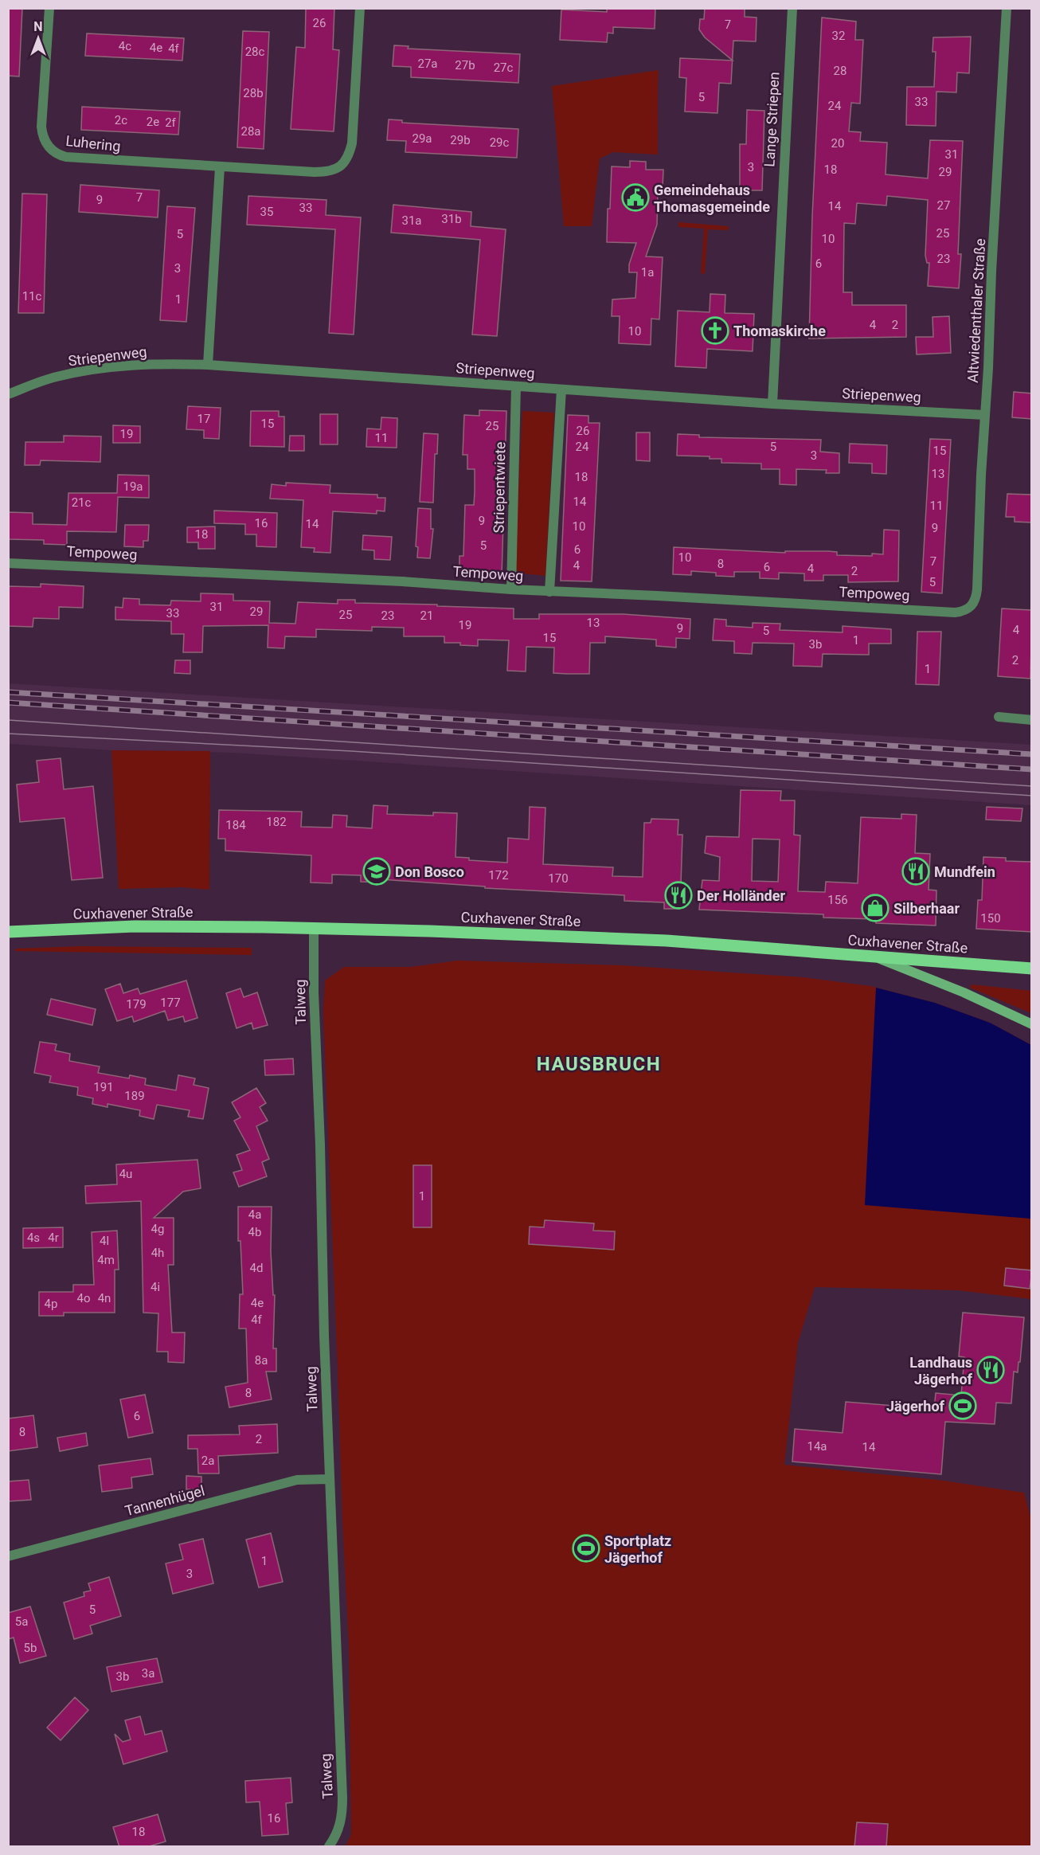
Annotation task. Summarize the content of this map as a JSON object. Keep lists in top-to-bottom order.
{
  "streets": {
    "main road": ["Cuxhavener Straße"],
    "street": [
      "Lange Striepen",
      "Luhering",
      "Altwiedenthaler Straße",
      "Striepenweg",
      "Striepentwiete",
      "Tempoweg",
      "Talweg",
      "Tannenhügel"
    ]
  },
  "crossings": [
    ["Lange Striepen", "Striepenweg"],
    ["Altwiedenthaler Straße", "Striepenweg"],
    ["Altwiedenthaler Straße", "Tempoweg"],
    ["Striepenweg", "Striepentwiete"],
    ["Striepentwiete", "Tempoweg"],
    ["Cuxhavener Straße", "Talweg"],
    ["Talweg", "Tannenhügel"]
  ],
  "districts": ["HAUSBRUCH"],
  "places": {
    "public building": ["Gemeindehaus Thomasgemeinde"],
    "church": ["Thomaskirche"],
    "school or university": ["Don Bosco"],
    "restaurant": ["Mundfein", "Der Holländer", "Landhaus Jägerhof"],
    "shop": ["Silberhaar"],
    "sports": ["Jägerhof", "Sportplatz Jägerhof"]
  },
  "house_numbers": [
    "26",
    "7",
    "32",
    "4c",
    "4e",
    "4f",
    "28c",
    "27a",
    "27b",
    "27c",
    "28",
    "28b",
    "5",
    "33",
    "24",
    "2c",
    "2e",
    "2f",
    "28a",
    "29a",
    "29b",
    "29c",
    "20",
    "31",
    "3",
    "18",
    "29",
    "7",
    "9",
    "27",
    "14",
    "33",
    "35",
    "31b",
    "31a",
    "25",
    "5",
    "10",
    "23",
    "6",
    "3",
    "1a",
    "11c",
    "1",
    "4",
    "2",
    "10",
    "17",
    "15",
    "25",
    "26",
    "19",
    "11",
    "24",
    "5",
    "15",
    "3",
    "13",
    "18",
    "19a",
    "14",
    "21c",
    "11",
    "9",
    "16",
    "14",
    "10",
    "9",
    "18",
    "5",
    "6",
    "10",
    "7",
    "8",
    "4",
    "6",
    "4",
    "2",
    "5",
    "31",
    "29",
    "33",
    "25",
    "23",
    "21",
    "13",
    "19",
    "9",
    "4",
    "5",
    "15",
    "1",
    "3b",
    "2",
    "1",
    "182",
    "184",
    "172",
    "170",
    "156",
    "150",
    "177",
    "179",
    "191",
    "189",
    "4u",
    "1",
    "4a",
    "4g",
    "4b",
    "4s",
    "4r",
    "4l",
    "4h",
    "4m",
    "4d",
    "4i",
    "4o",
    "4n",
    "4e",
    "4p",
    "4f",
    "8a",
    "8",
    "6",
    "8",
    "2",
    "14a",
    "14",
    "2a",
    "1",
    "3",
    "5",
    "5a",
    "5b",
    "3a",
    "3b",
    "16",
    "18"
  ],
  "north": "top"
}
